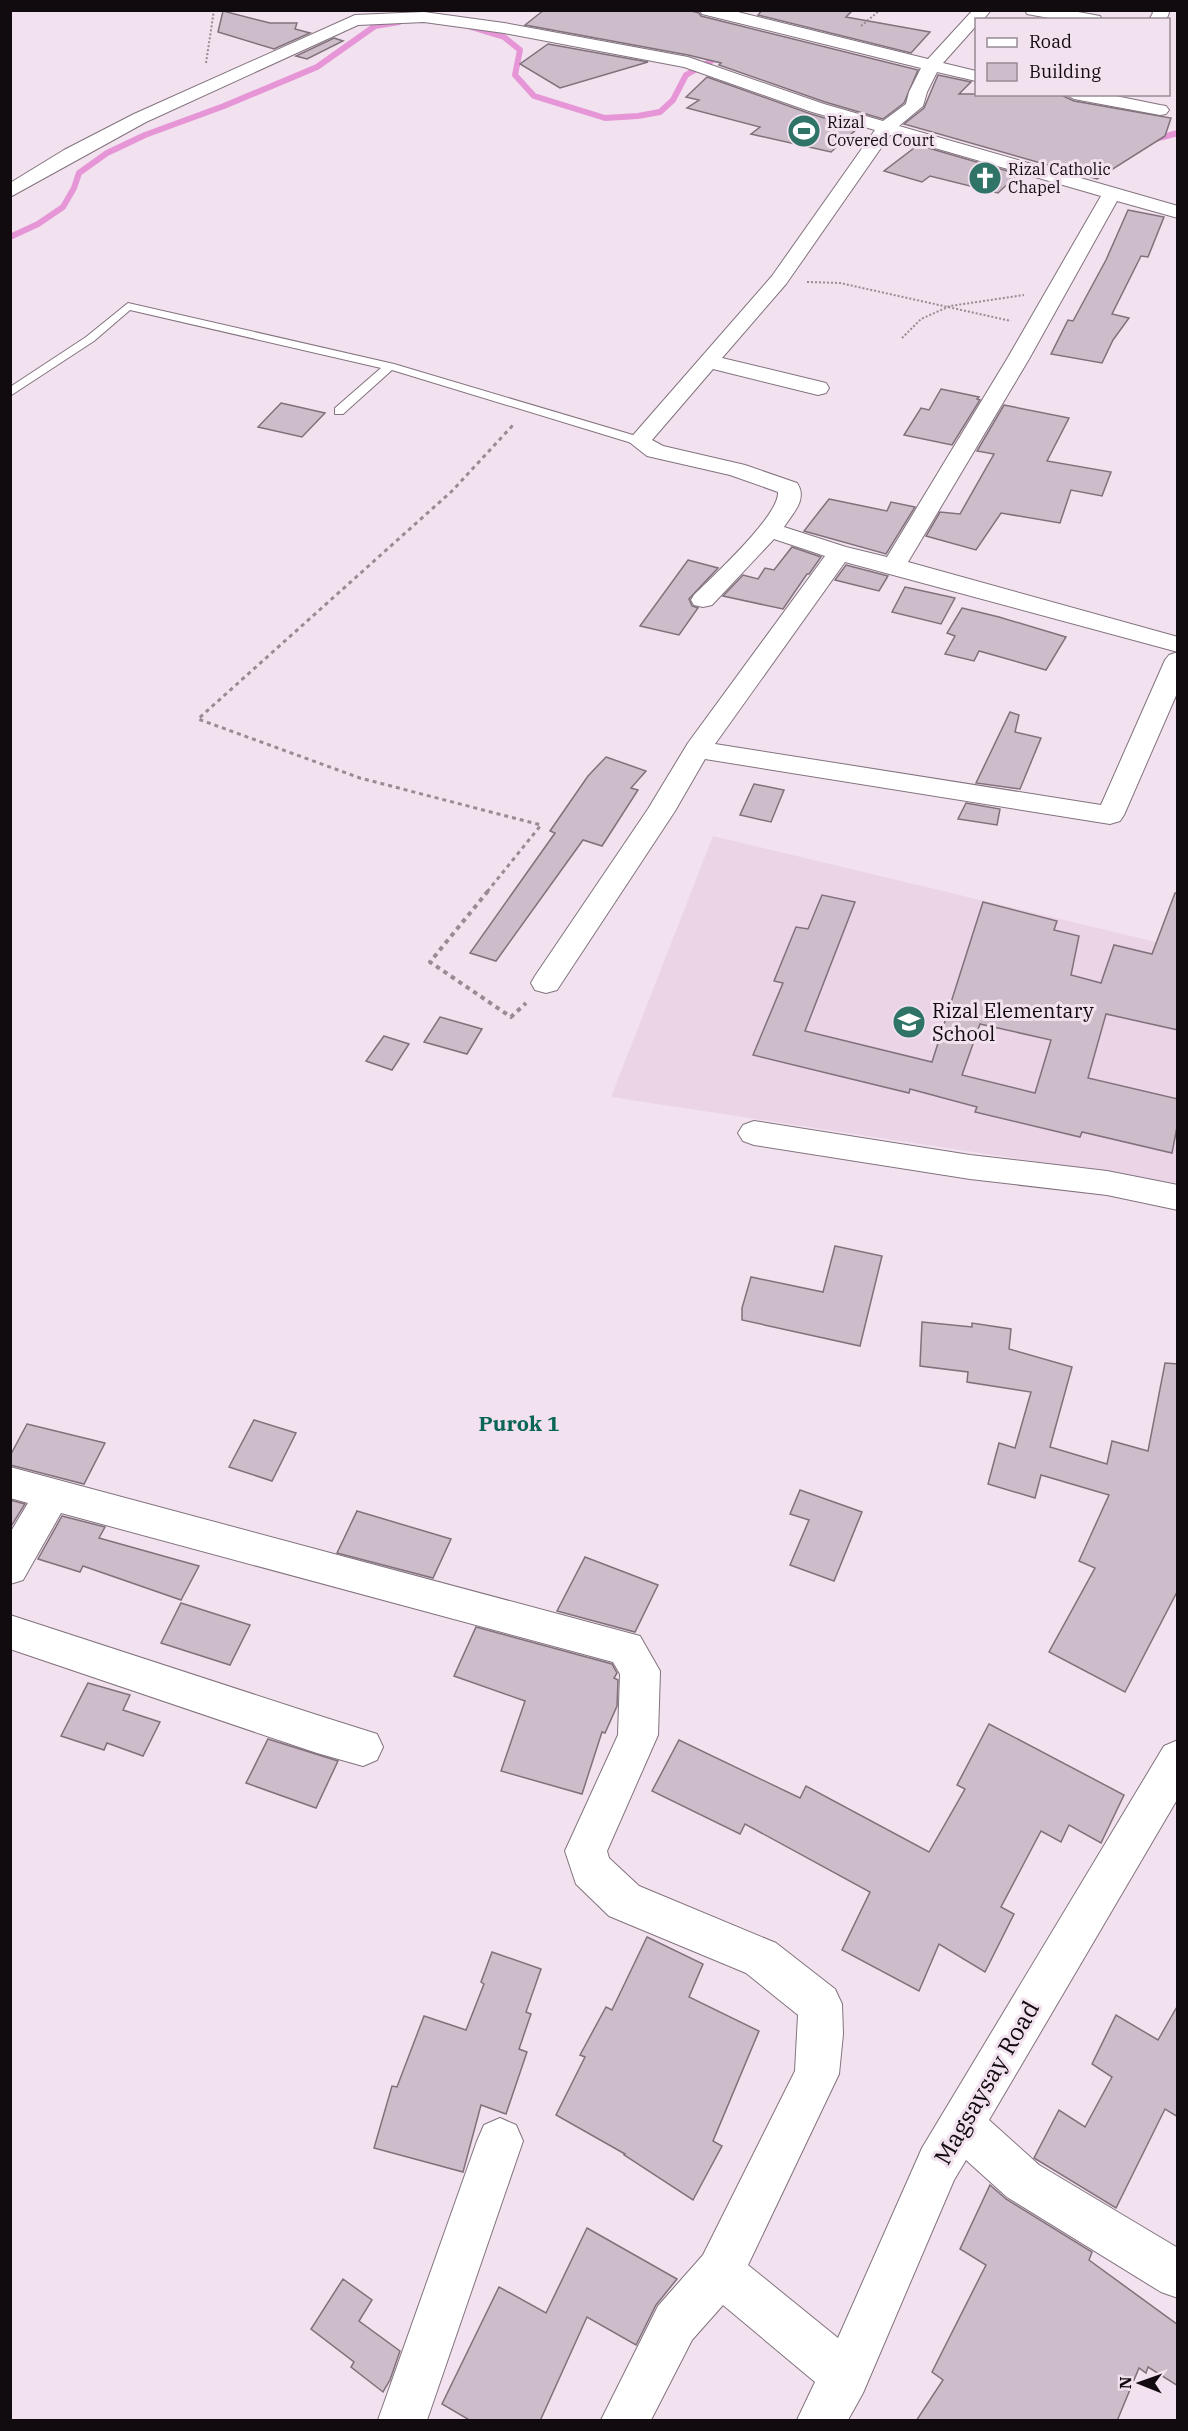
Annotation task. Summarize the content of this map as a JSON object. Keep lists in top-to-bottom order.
{
  "streets": {
    "street": ["Magsaysay Road"]
  },
  "districts": ["Purok 1"],
  "places": {
    "sports": ["Rizal Covered Court"],
    "church": ["Rizal Catholic Chapel"],
    "school or university": ["Rizal Elementary School"]
  },
  "legend": ["Road", "Building"],
  "north": "left"
}
